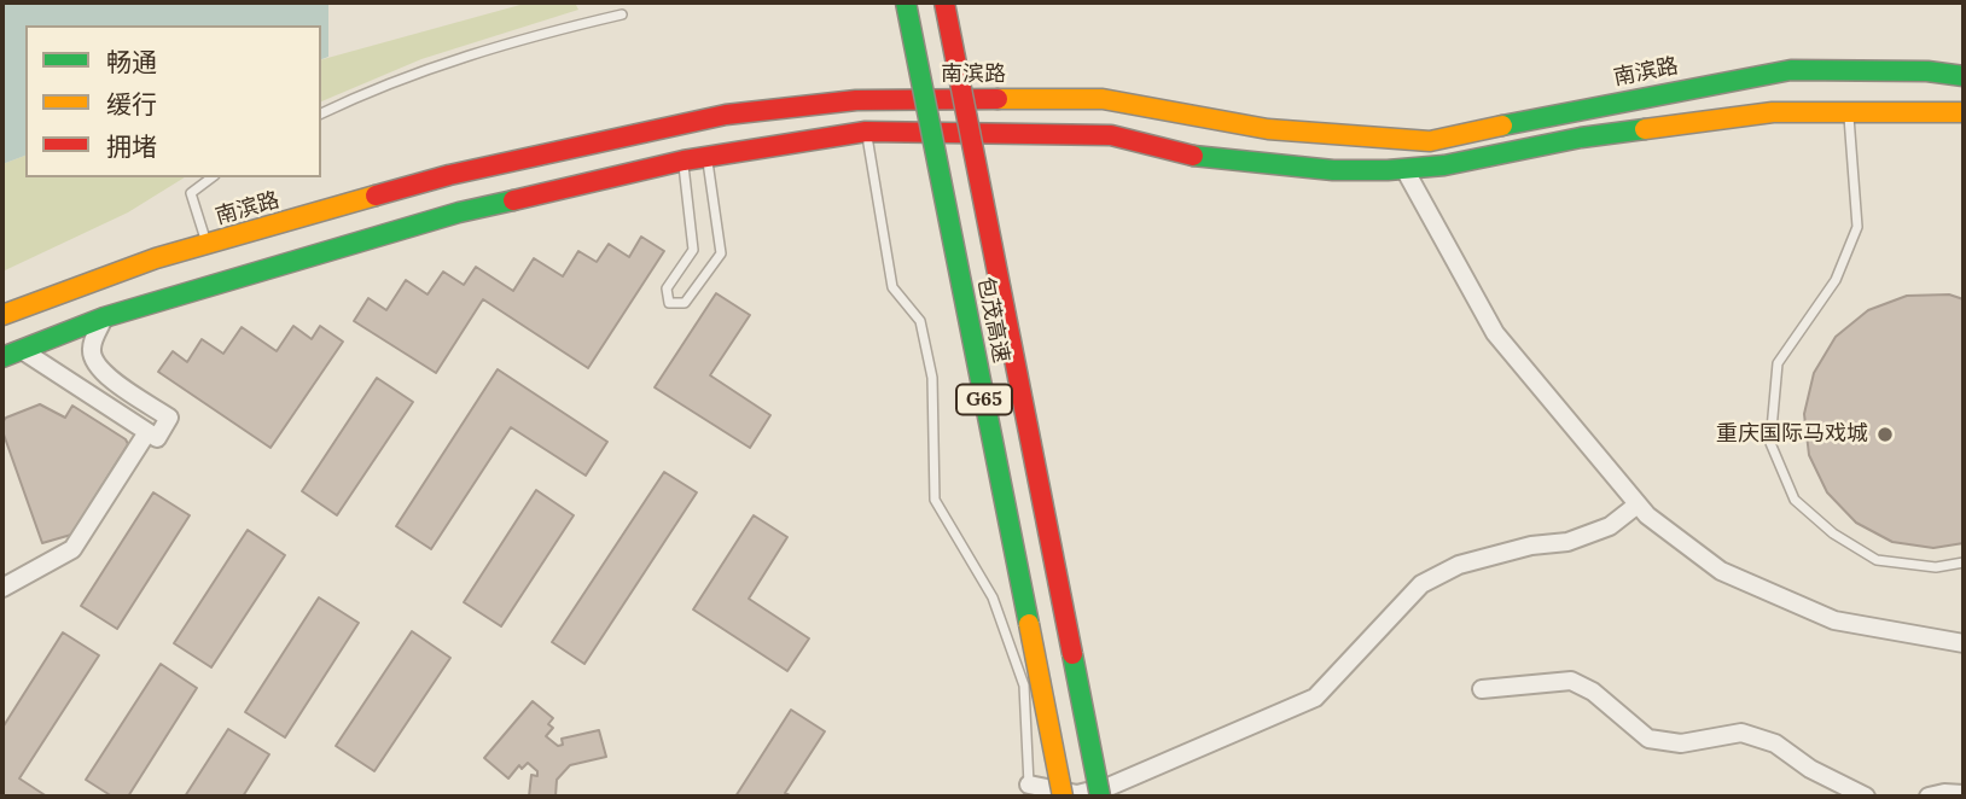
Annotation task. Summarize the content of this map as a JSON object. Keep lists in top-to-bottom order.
{
  "streets": {
    "main road": ["南滨路", "包茂高速", "G65"]
  },
  "places": ["重庆国际马戏城"],
  "legend": ["畅通", "缓行", "拥堵"]
}
